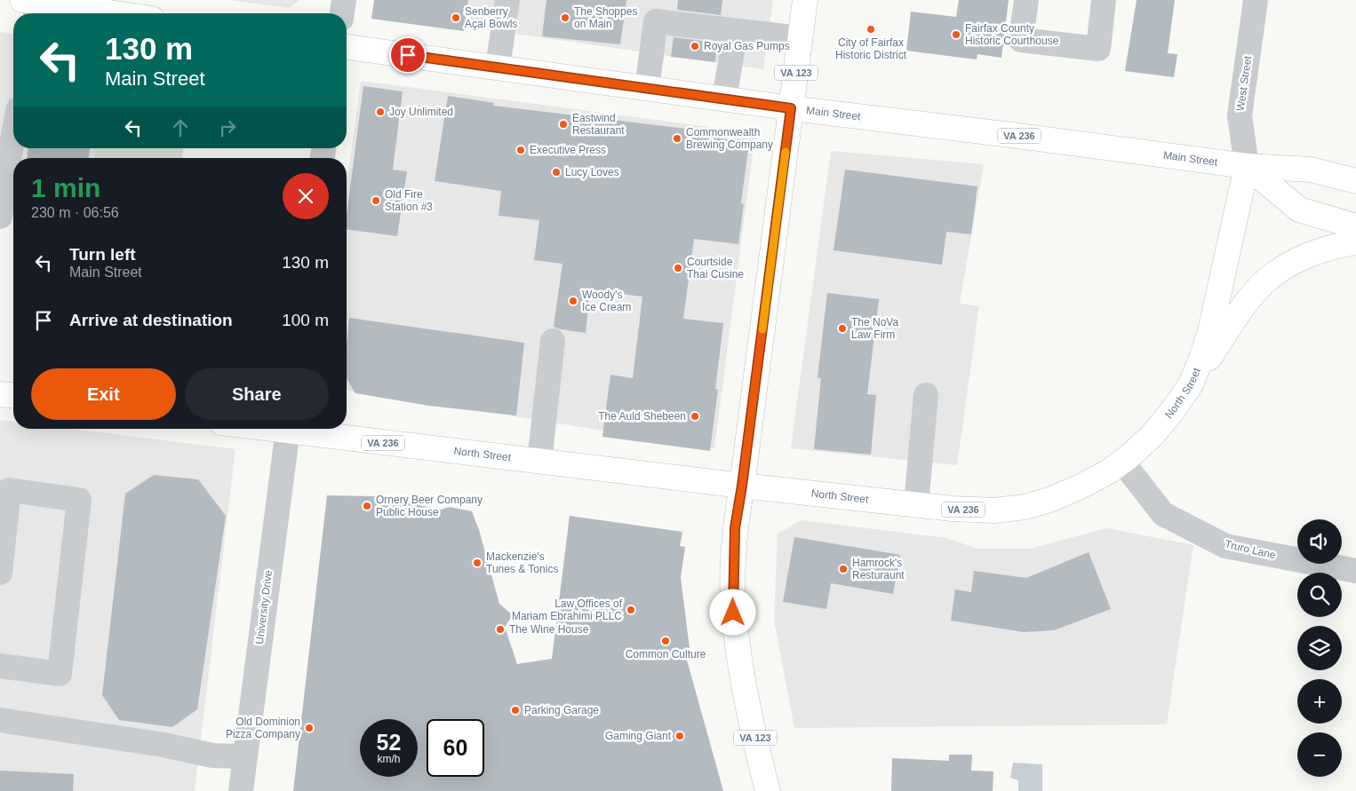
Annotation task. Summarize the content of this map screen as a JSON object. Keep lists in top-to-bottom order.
{
  "streets": {
    "main road": [
      "VA 123",
      "Main Street",
      "VA 236",
      "North Street"
    ],
    "street": ["West Street", "Truro Lane", "University Drive"]
  },
  "crossings": [
    ["VA 123", "Main Street"],
    ["VA 123", "North Street"],
    ["West Street", "Main Street"],
    ["West Street", "North Street"],
    ["Main Street", "North Street"],
    ["North Street", "Truro Lane"]
  ],
  "places": [
    "Senberry Açaí Bowls",
    "The Shoppes on Main",
    "City of Fairfax Historic District",
    "Fairfax County Historic Courthouse",
    "Royal Gas Pumps",
    "Joy Unlimited",
    "Eastwind Restaurant",
    "Commonwealth Brewing Company",
    "Executive Press",
    "Lucy Loves",
    "Old Fire Station #3",
    "Courtside Thai Cusine",
    "Woody's Ice Cream",
    "The NoVa Law Firm",
    "The Auld Shebeen",
    "Ornery Beer Company Public House",
    "Mackenzie's Tunes & Tonics",
    "Hamrock's Resturaunt",
    "Law Offices of Mariam Ebrahimi PLLC",
    "The Wine House",
    "Common Culture",
    "Parking Garage",
    "Old Dominion Pizza Company",
    "Gaming Giant"
  ],
  "page": {
    "turn": ["130 m", "Main Street"],
    "heading": ["1 min", "230 m · 06:56"],
    "list": [
      {
        "name": "Turn left",
        "note": "Main Street",
        "value": "130 m"
      },
      {
        "name": "Arrive at destination",
        "value": "100 m"
      }
    ],
    "buttons": ["Exit", "Share"],
    "map_buttons": ["+", "−"],
    "speed": "52 km/h",
    "limit": "60"
  }
}
